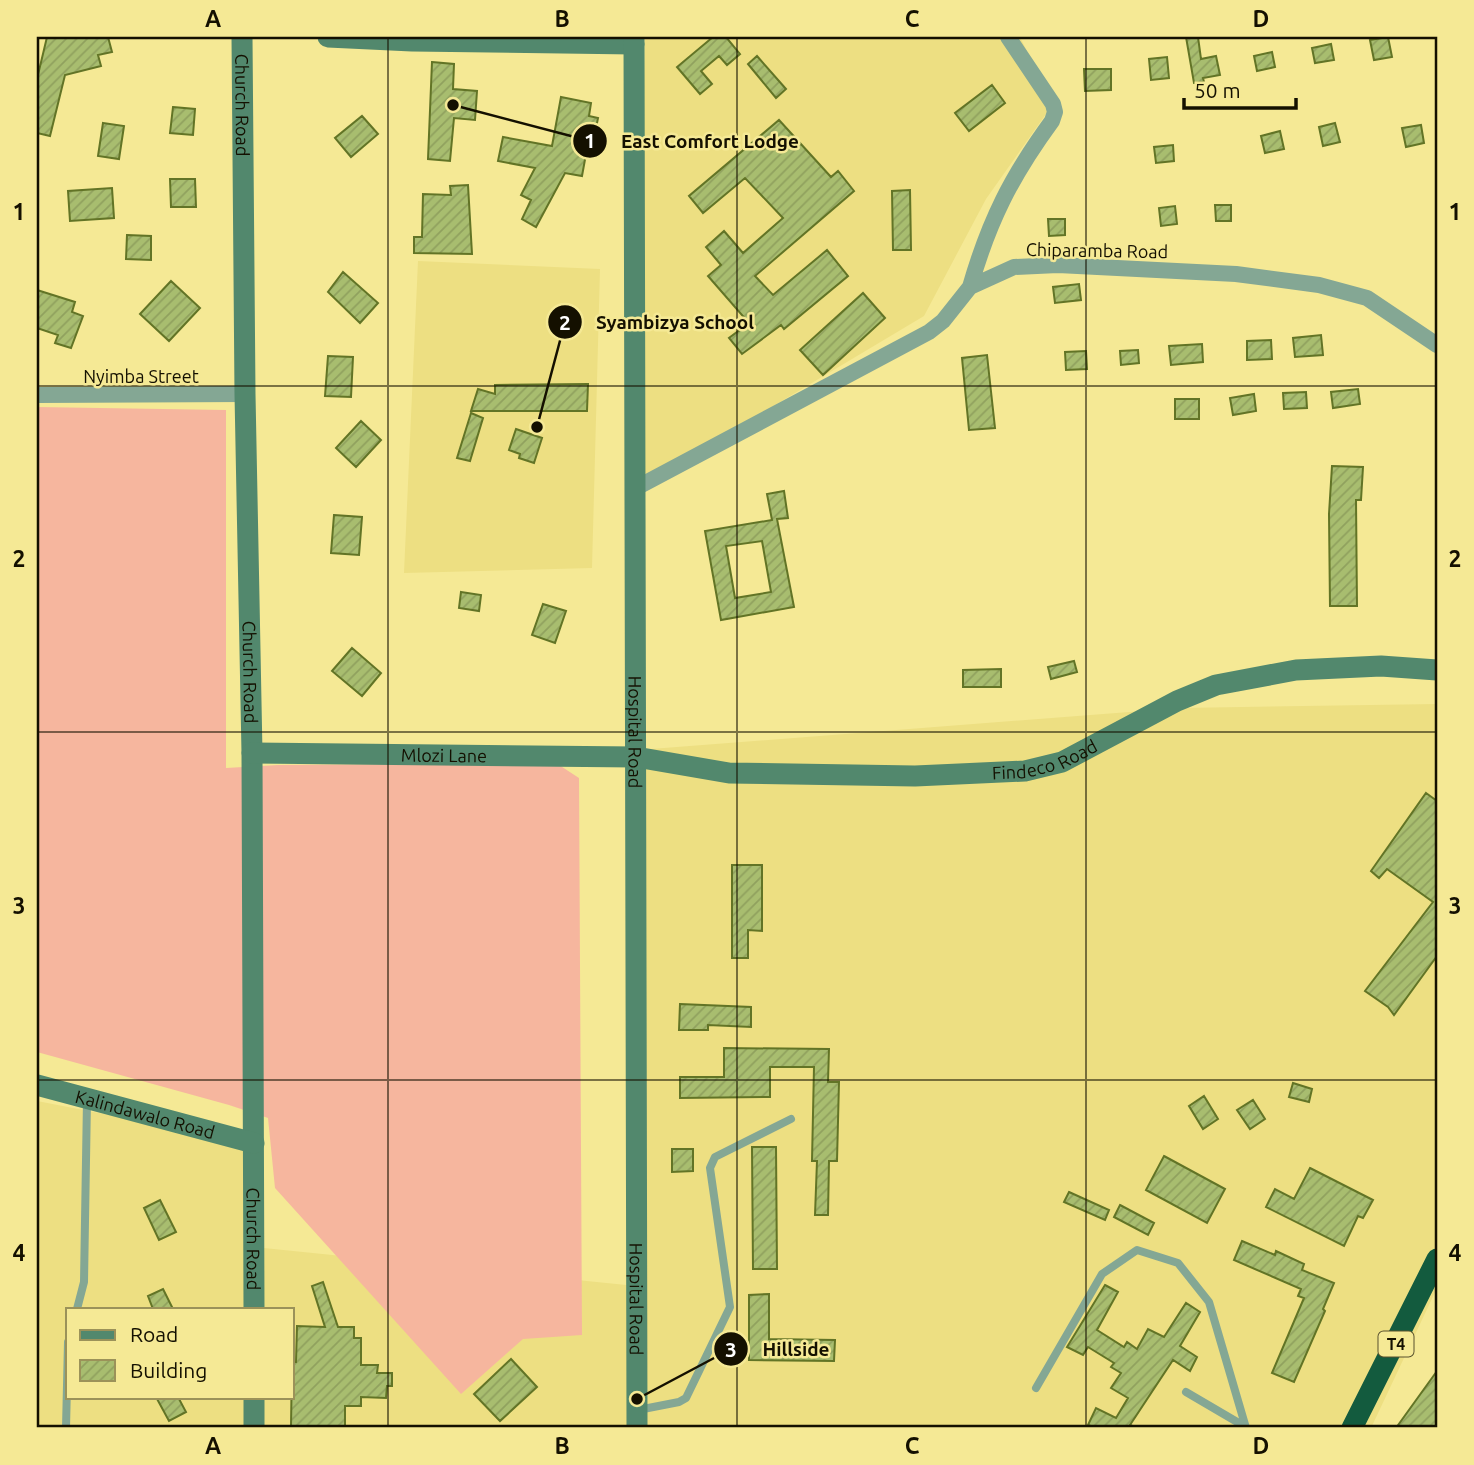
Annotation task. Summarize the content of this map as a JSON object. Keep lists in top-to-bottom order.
{
  "streets": {
    "highway": ["T4"],
    "street": [
      "Church Road",
      "Chiparamba Road",
      "Nyimba Street",
      "Hospital Road",
      "Mlozi Lane",
      "Findeco Road",
      "Kalindawalo Road"
    ]
  },
  "crossings": [
    ["Church Road", "Nyimba Street"],
    ["Church Road", "Mlozi Lane"],
    ["Church Road", "Kalindawalo Road"],
    ["Chiparamba Road", "Hospital Road"],
    ["Hospital Road", "Mlozi Lane"],
    ["Hospital Road", "Findeco Road"],
    ["Mlozi Lane", "Findeco Road"]
  ],
  "places": ["East Comfort Lodge", "Syambizya School", "Hillside"],
  "legend": ["Road", "Building"],
  "scale_bar": "50 m",
  "grid": {
    "columns": [
      "A",
      "B",
      "C",
      "D"
    ],
    "rows": [
      "1",
      "2",
      "3",
      "4"
    ]
  }
}
